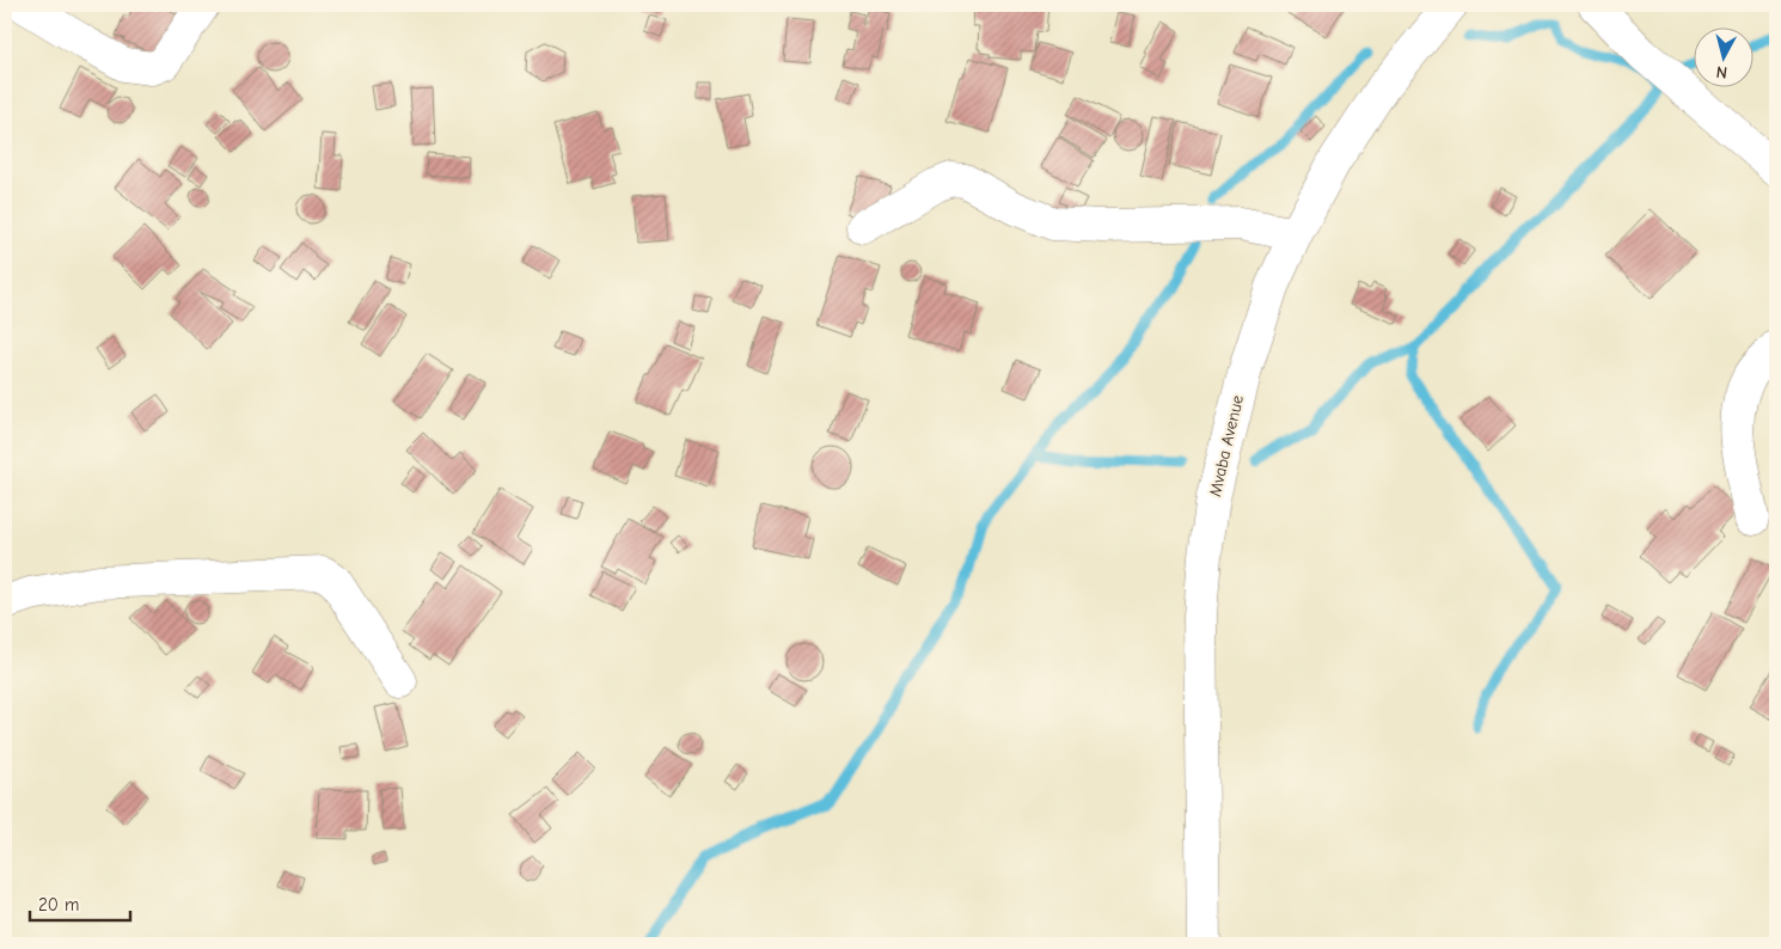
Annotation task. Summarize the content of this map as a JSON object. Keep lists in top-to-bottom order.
{
  "streets": {
    "street": ["Mvaba Avenue"]
  },
  "scale_bar": "20 m",
  "north": "bottom"
}
